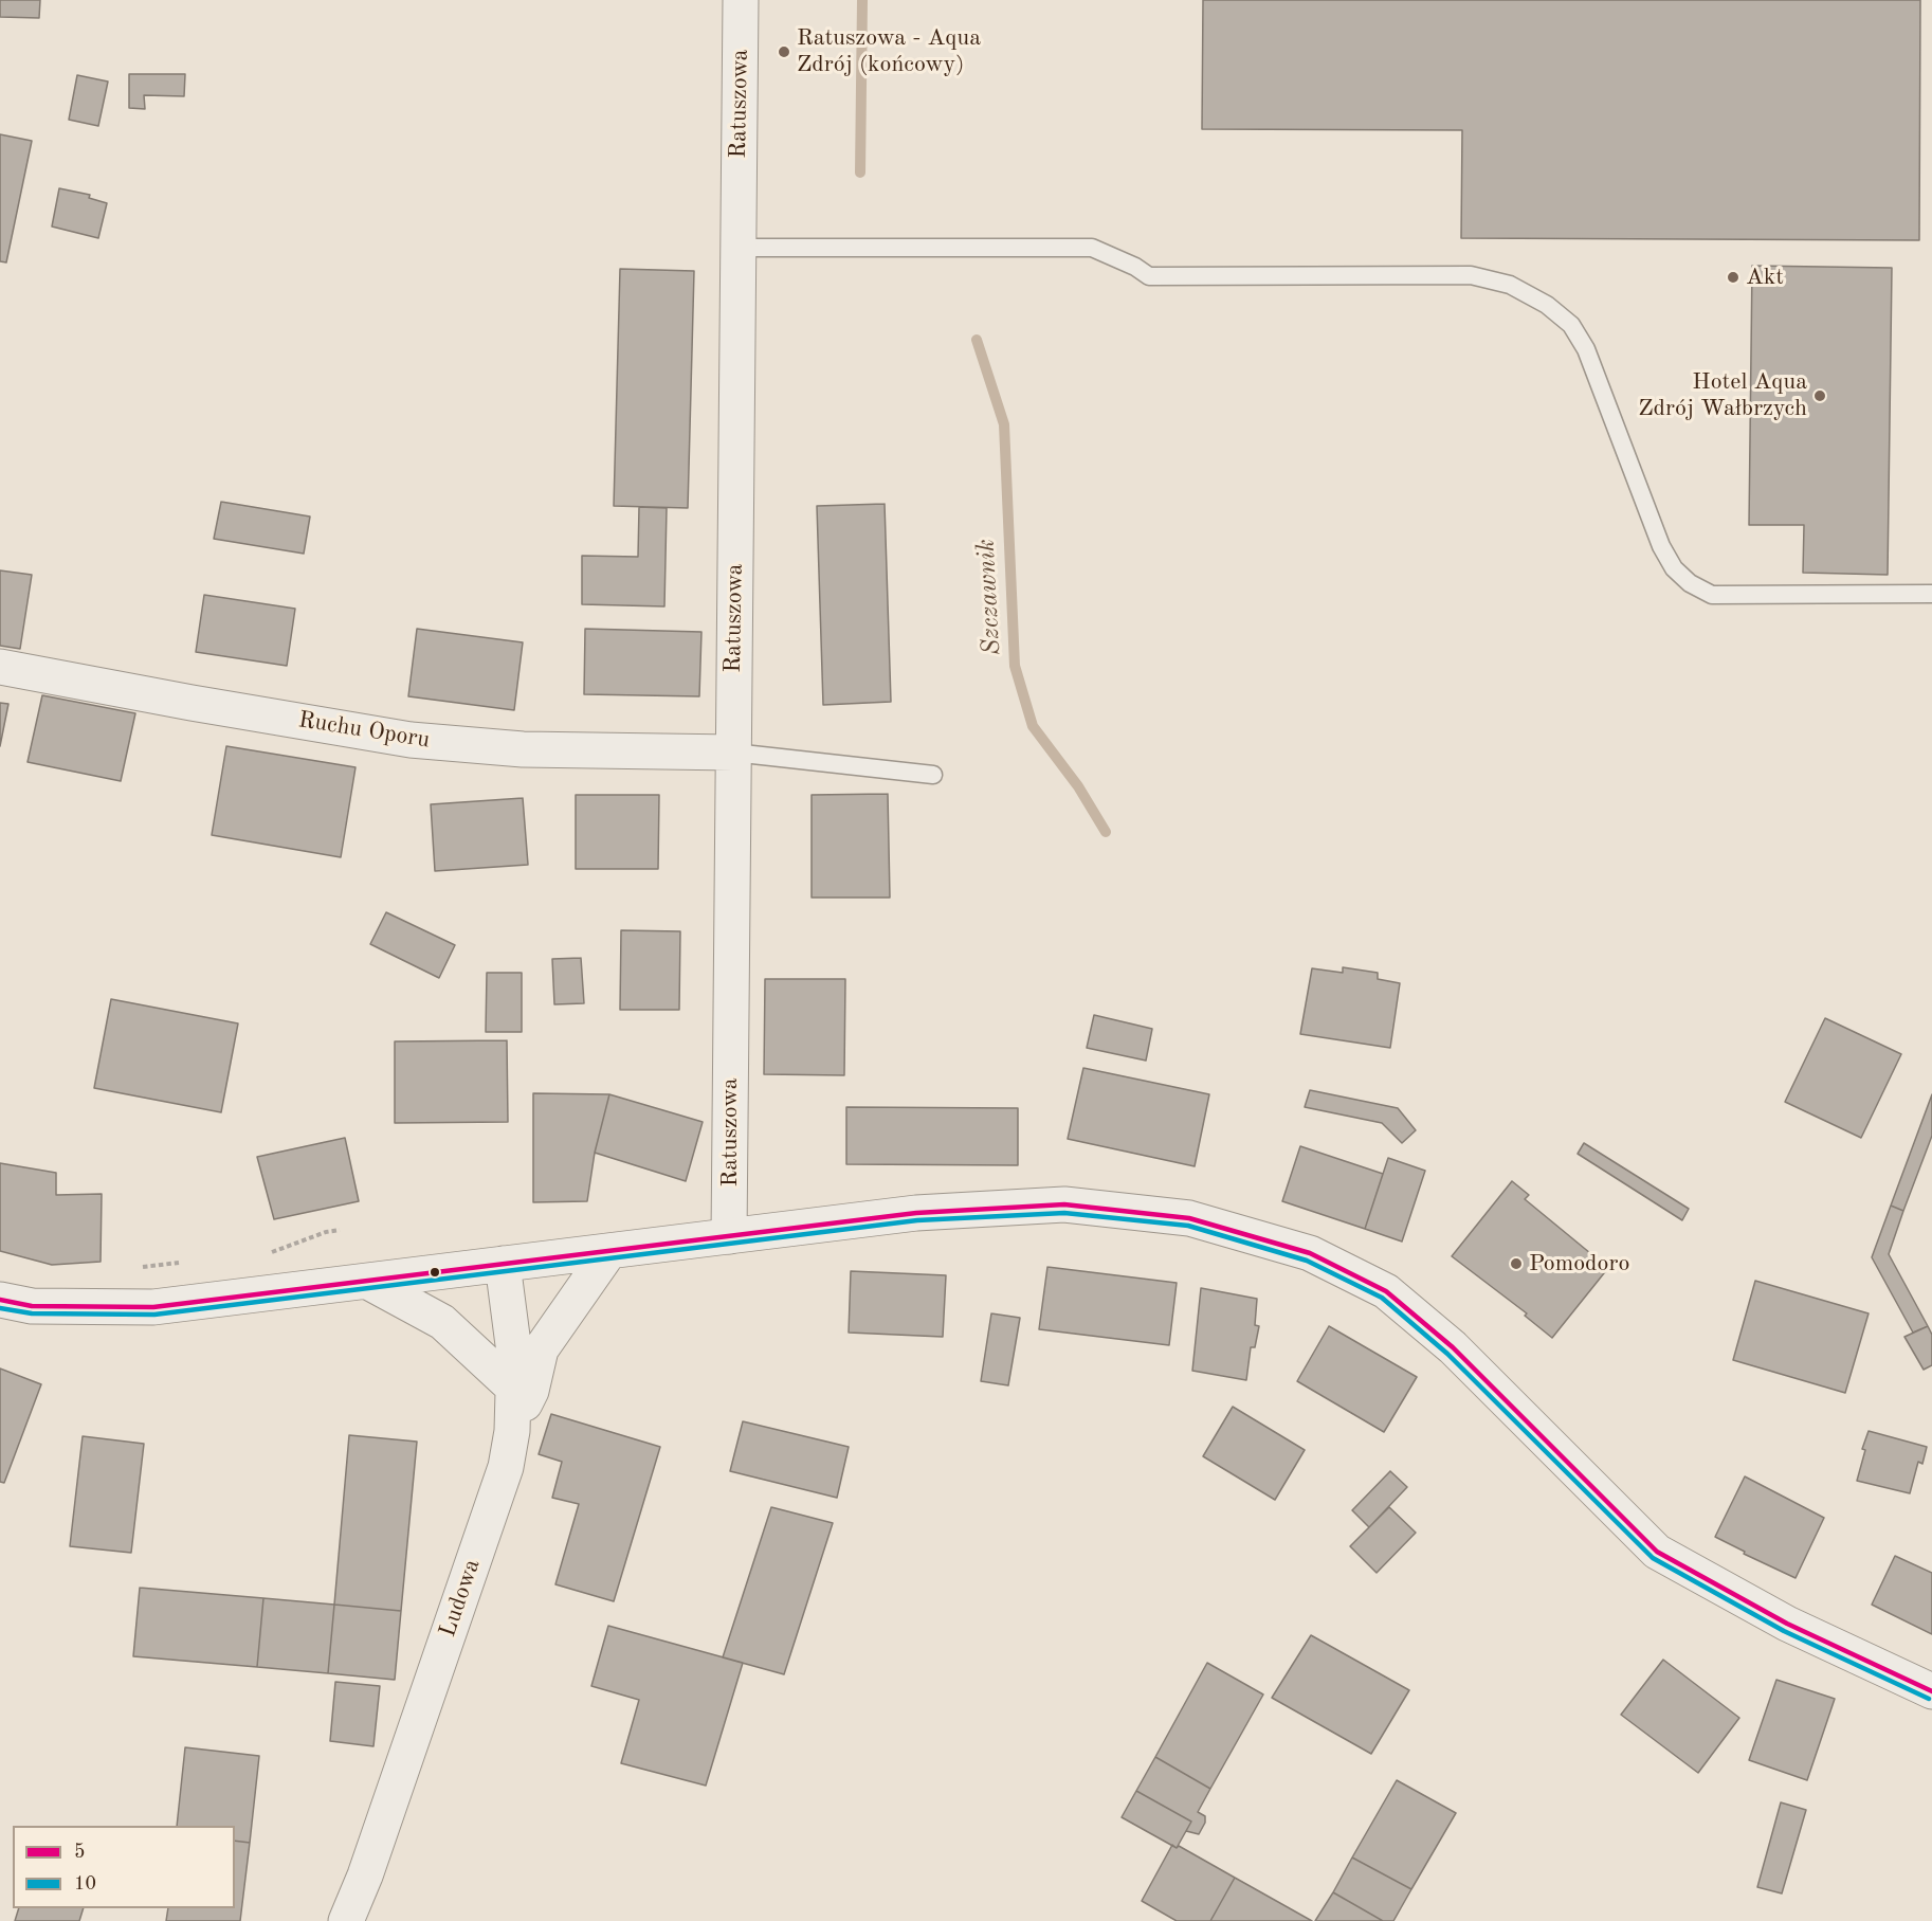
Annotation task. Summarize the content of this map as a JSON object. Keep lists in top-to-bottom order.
{
  "streets": {
    "street": ["Ratuszowa", "Ruchu Oporu", "Ludowa"]
  },
  "crossings": [
    ["Ratuszowa", "Ruchu Oporu"]
  ],
  "water": ["Szczawnik"],
  "places": [
    "Ratuszowa - Aqua Zdrój (końcowy)",
    "Akt",
    "Hotel Aqua Zdrój Wałbrzych",
    "Pomodoro"
  ],
  "lines": ["transit line 5", "transit line 10"],
  "legend": ["5", "10"]
}
